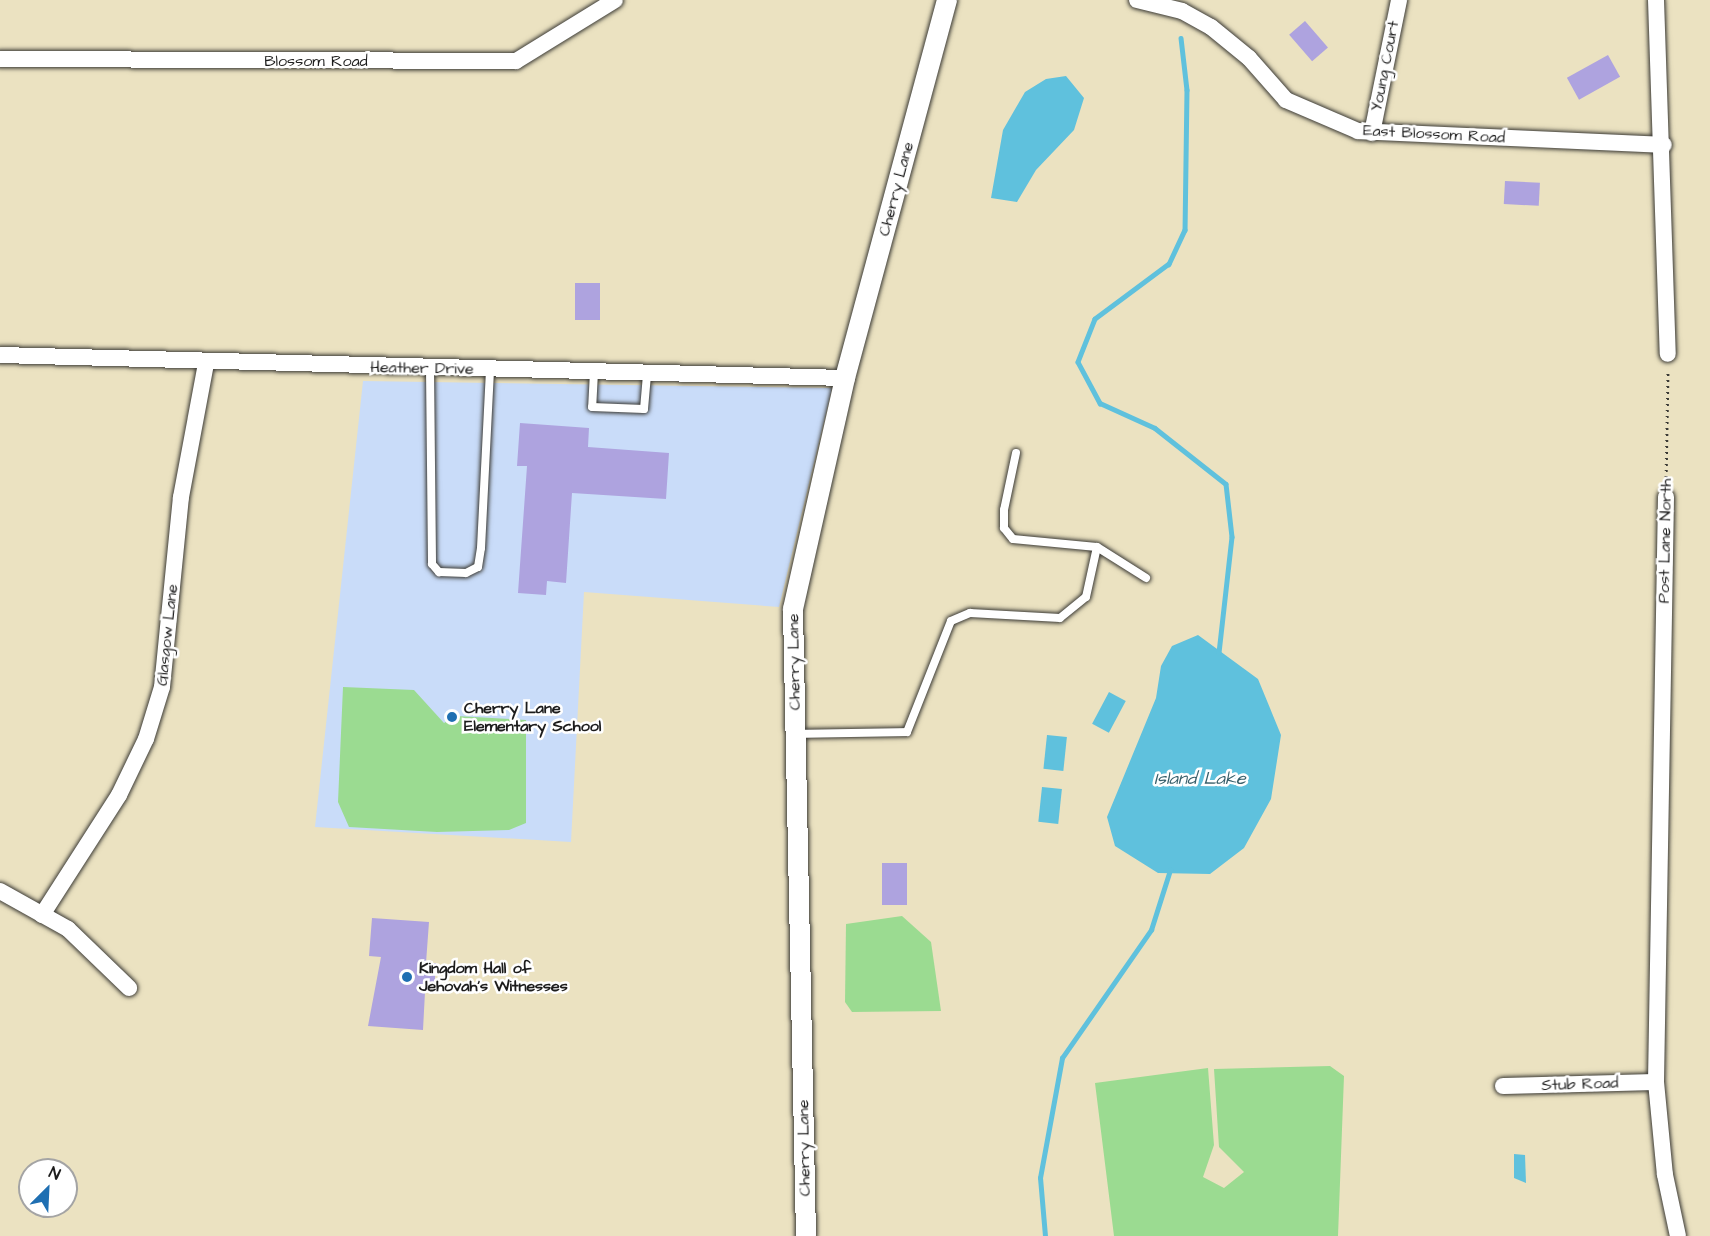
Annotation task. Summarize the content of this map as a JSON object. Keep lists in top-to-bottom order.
{
  "streets": {
    "street": [
      "Blossom Road",
      "Young Court",
      "East Blossom Road",
      "Cherry Lane",
      "Heather Drive",
      "Post Lane North",
      "Glasgow Lane",
      "Stub Road"
    ]
  },
  "crossings": [
    ["Young Court", "East Blossom Road"],
    ["Cherry Lane", "Heather Drive"],
    ["Heather Drive", "Glasgow Lane"],
    ["Post Lane North", "Stub Road"]
  ],
  "water": ["Island Lake"],
  "places": ["Cherry Lane Elementary School", "Kingdom Hall of Jehovah’s Witnesses"],
  "north": "top right"
}
